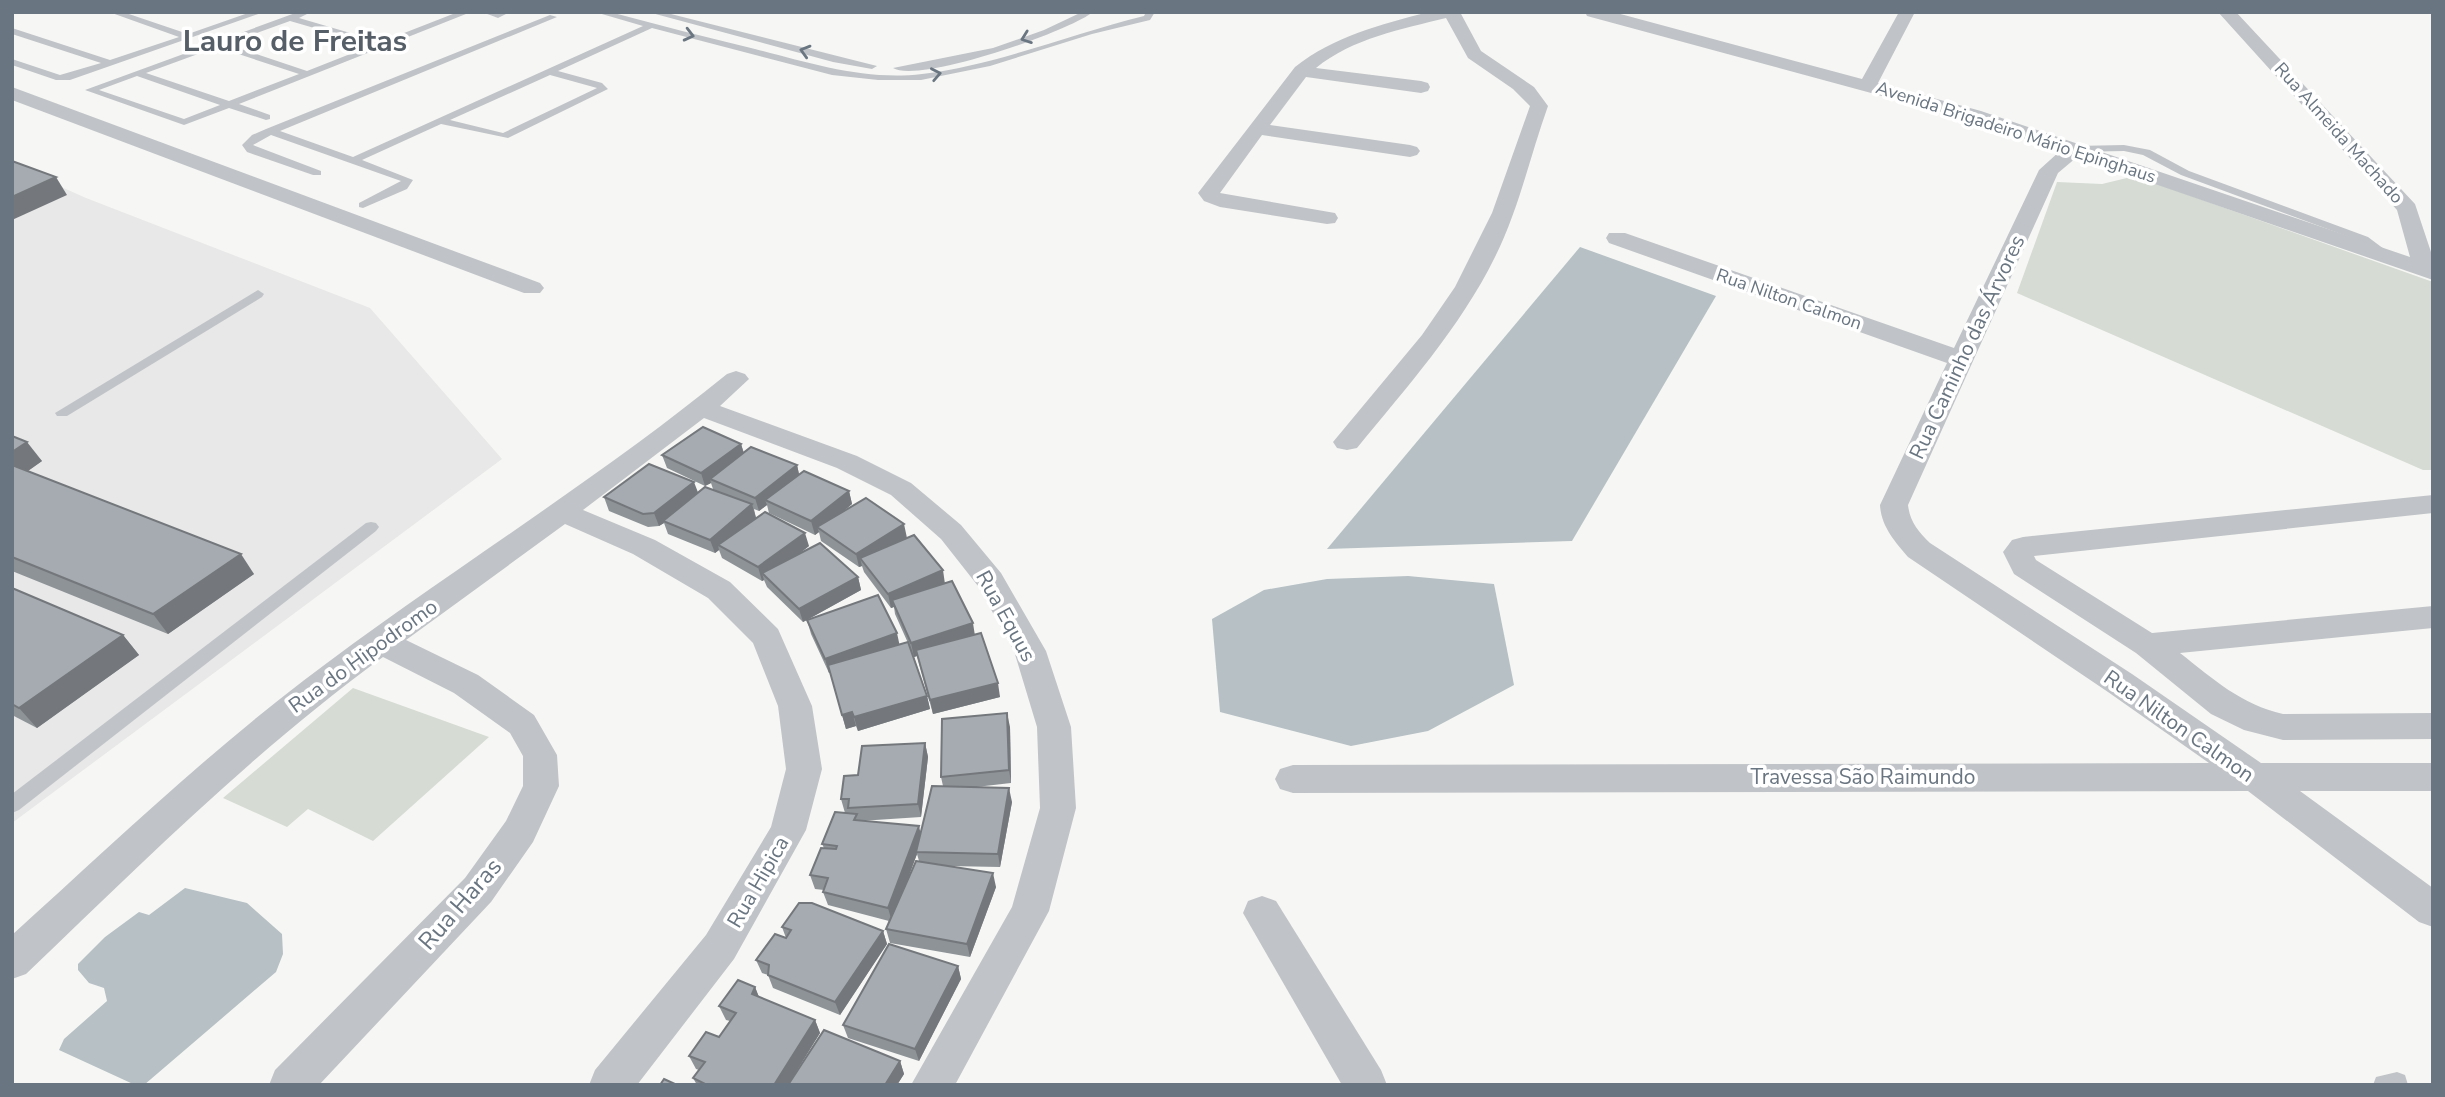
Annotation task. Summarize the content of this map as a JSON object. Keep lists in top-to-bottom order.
{
  "streets": {
    "street": [
      "Avenida Brigadeiro Mário Epinghaus",
      "Rua Almeida Machado",
      "Rua Nilton Calmon",
      "Rua Caminho das Árvores",
      "Rua Equus",
      "Rua do Hipodromo",
      "Travessa São Raimundo",
      "Rua Hipica",
      "Rua Haras"
    ]
  },
  "crossings": [
    ["Avenida Brigadeiro Mário Epinghaus", "Rua Almeida Machado"],
    ["Avenida Brigadeiro Mário Epinghaus", "Rua Caminho das Árvores"],
    ["Rua Nilton Calmon", "Rua Caminho das Árvores"],
    ["Rua Nilton Calmon", "Travessa São Raimundo"],
    ["Rua Equus", "Rua do Hipodromo"],
    ["Rua do Hipodromo", "Rua Hipica"],
    ["Rua do Hipodromo", "Rua Haras"]
  ],
  "districts": ["Lauro de Freitas"]
}
